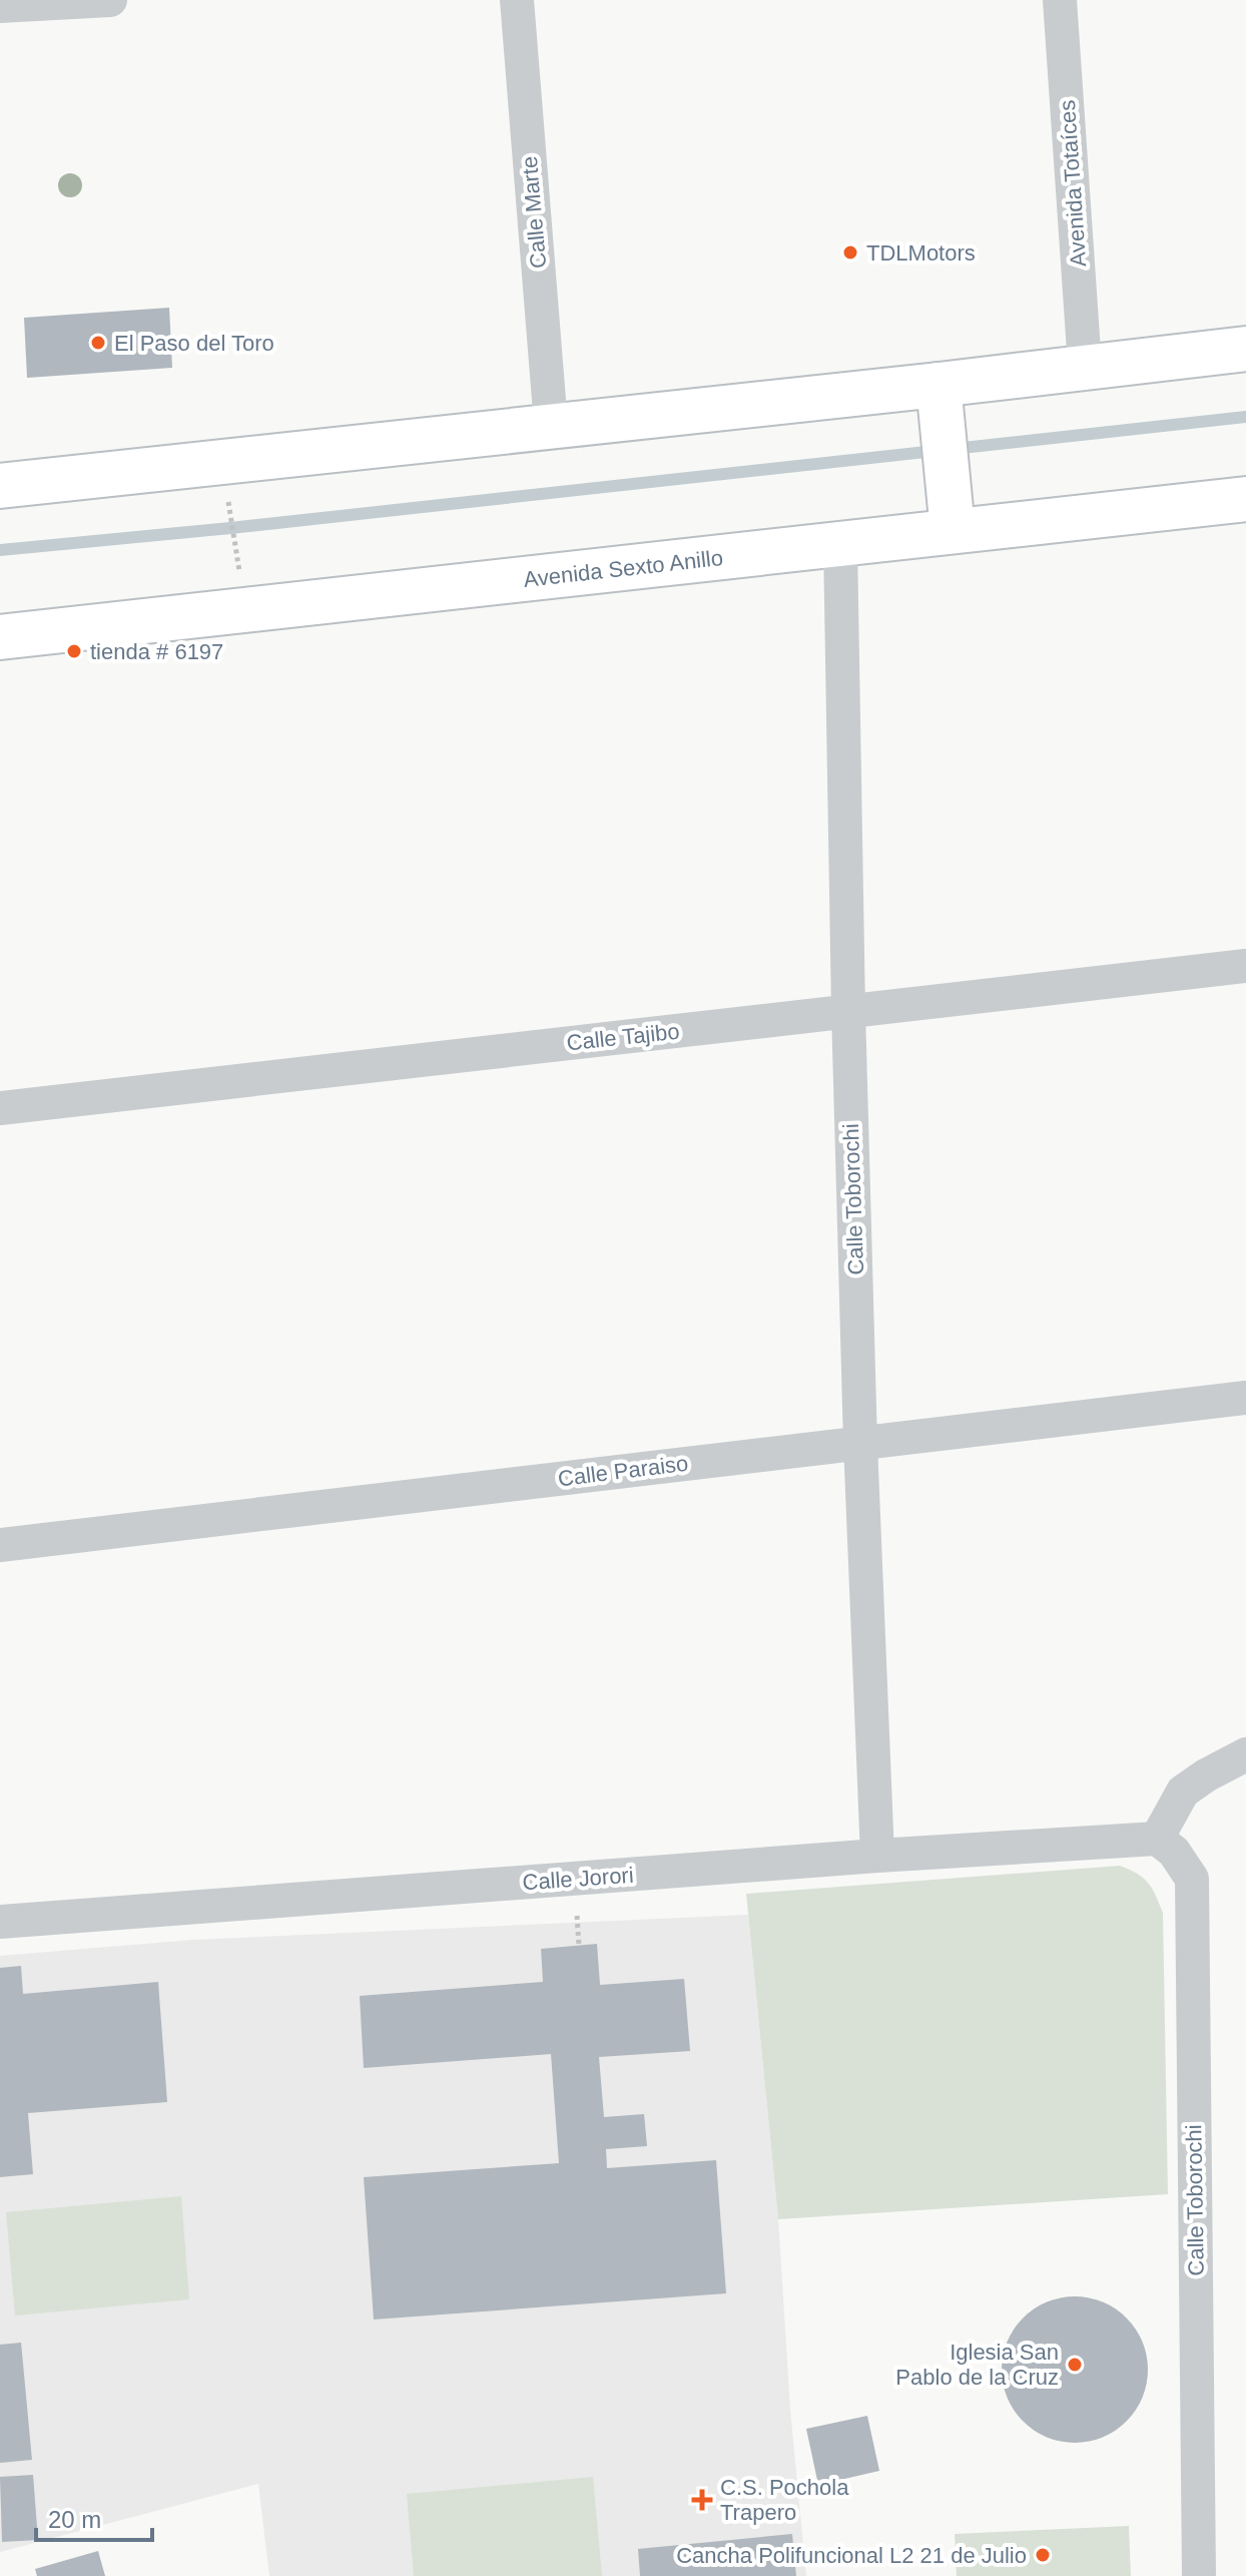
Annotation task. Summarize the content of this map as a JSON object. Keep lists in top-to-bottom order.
{
  "streets": {
    "main road": ["Avenida Sexto Anillo"],
    "street": [
      "Avenida Totaíces",
      "Calle Marte",
      "Calle Tajibo",
      "Calle Toborochi",
      "Calle Paraiso",
      "Calle Jorori"
    ]
  },
  "crossings": [
    ["Avenida Sexto Anillo", "Calle Toborochi"],
    ["Calle Tajibo", "Calle Toborochi"],
    ["Calle Toborochi", "Calle Paraiso"],
    ["Calle Toborochi", "Calle Jorori"]
  ],
  "places": {
    "other": [
      "TDLMotors",
      "El Paso del Toro",
      "tienda # 6197",
      "Iglesia San Pablo de la Cruz",
      "Cancha Polifuncional L2 21 de Julio"
    ],
    "health": ["C.S. Pochola Trapero"]
  },
  "scale_bar": "20 m"
}
